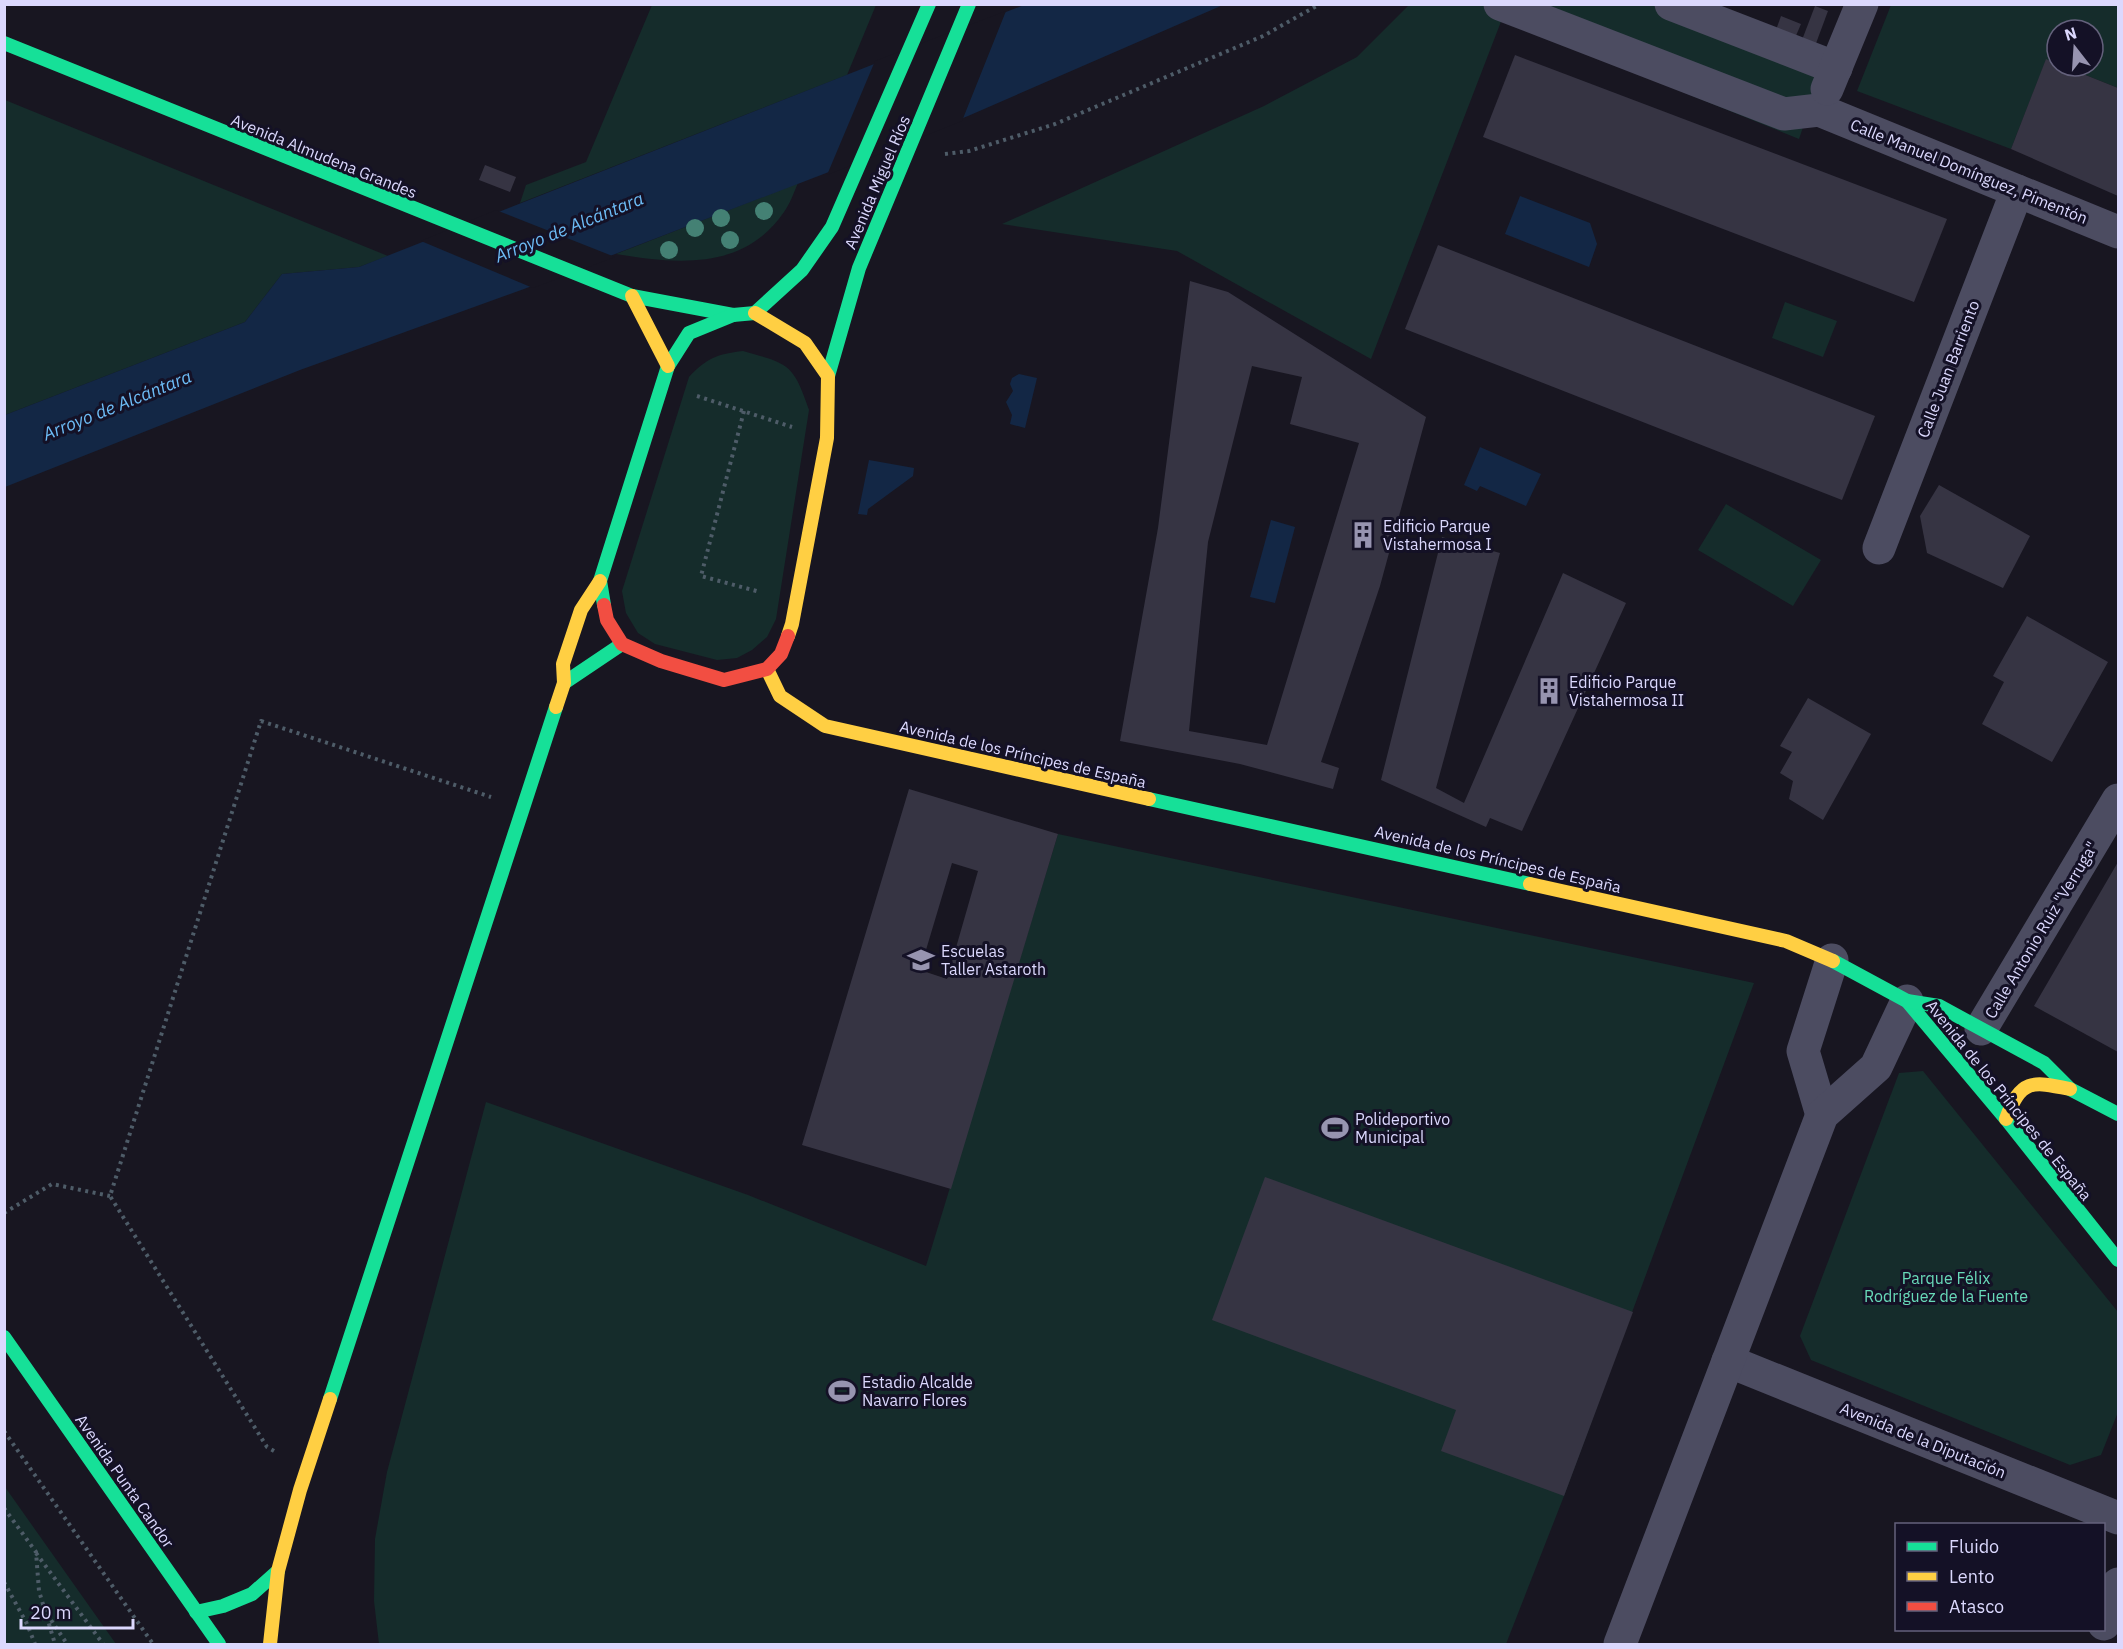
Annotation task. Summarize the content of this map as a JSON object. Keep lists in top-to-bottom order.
{
  "streets": {
    "street": [
      "Avenida Almudena Grandes",
      "Calle Manuel Domínguez, Pimentón",
      "Avenida Miguel Ríos",
      "Calle Juan Barriento",
      "Avenida de los Príncipes de España",
      "Calle Antonio Ruiz \"Verruga\"",
      "Avenida de la Diputación",
      "Avenida Punta Candor"
    ]
  },
  "crossings": [
    ["Calle Manuel Domínguez, Pimentón", "Calle Juan Barriento"],
    ["Avenida Miguel Ríos", "Avenida de los Príncipes de España"]
  ],
  "water": ["Arroyo de Alcántara"],
  "parks": ["Parque Félix Rodríguez de la Fuente"],
  "places": {
    "building": ["Edificio Parque Vistahermosa I", "Edificio Parque Vistahermosa II"],
    "school or university": ["Escuelas Taller Astaroth"],
    "sports": ["Polideportivo Municipal", "Estadio Alcalde Navarro Flores"]
  },
  "legend": ["Fluido", "Lento", "Atasco"],
  "scale_bar": "20 m",
  "north": "top"
}
